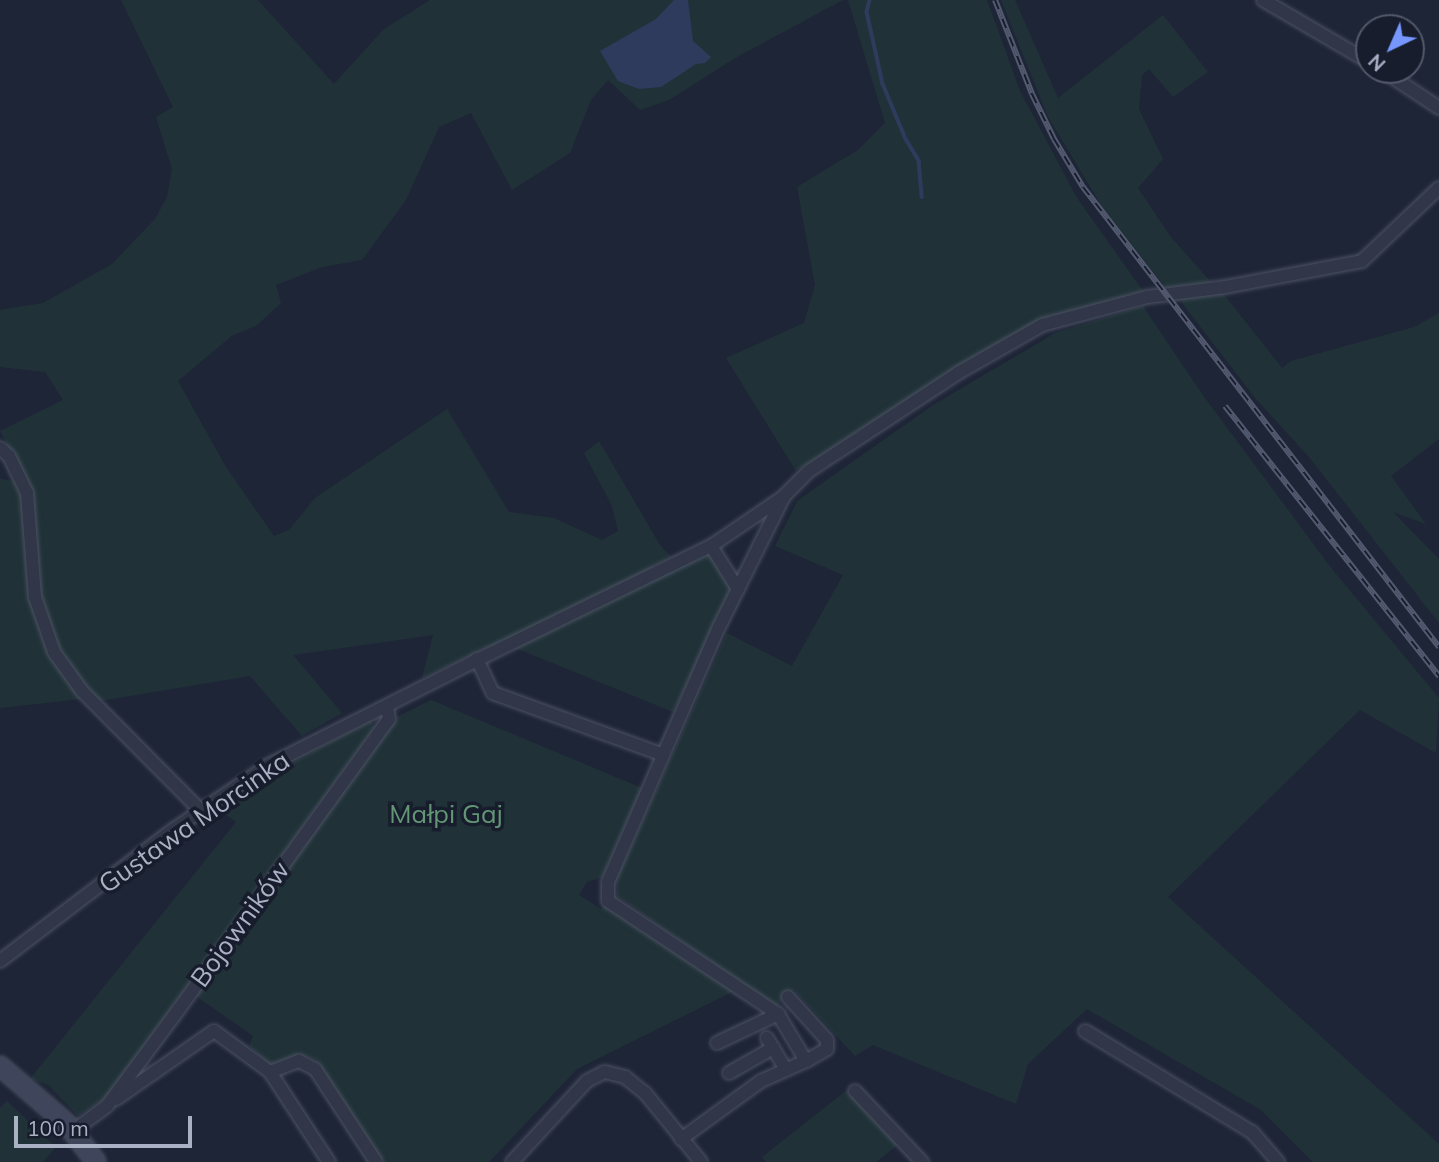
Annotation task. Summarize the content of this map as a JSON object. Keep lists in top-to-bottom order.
{
  "streets": {
    "street": ["Gustawa Morcinka", "Bojowników"]
  },
  "crossings": [
    ["Gustawa Morcinka", "Bojowników"]
  ],
  "parks": ["Małpi Gaj"],
  "scale_bar": "100 m",
  "north": "bottom left"
}
